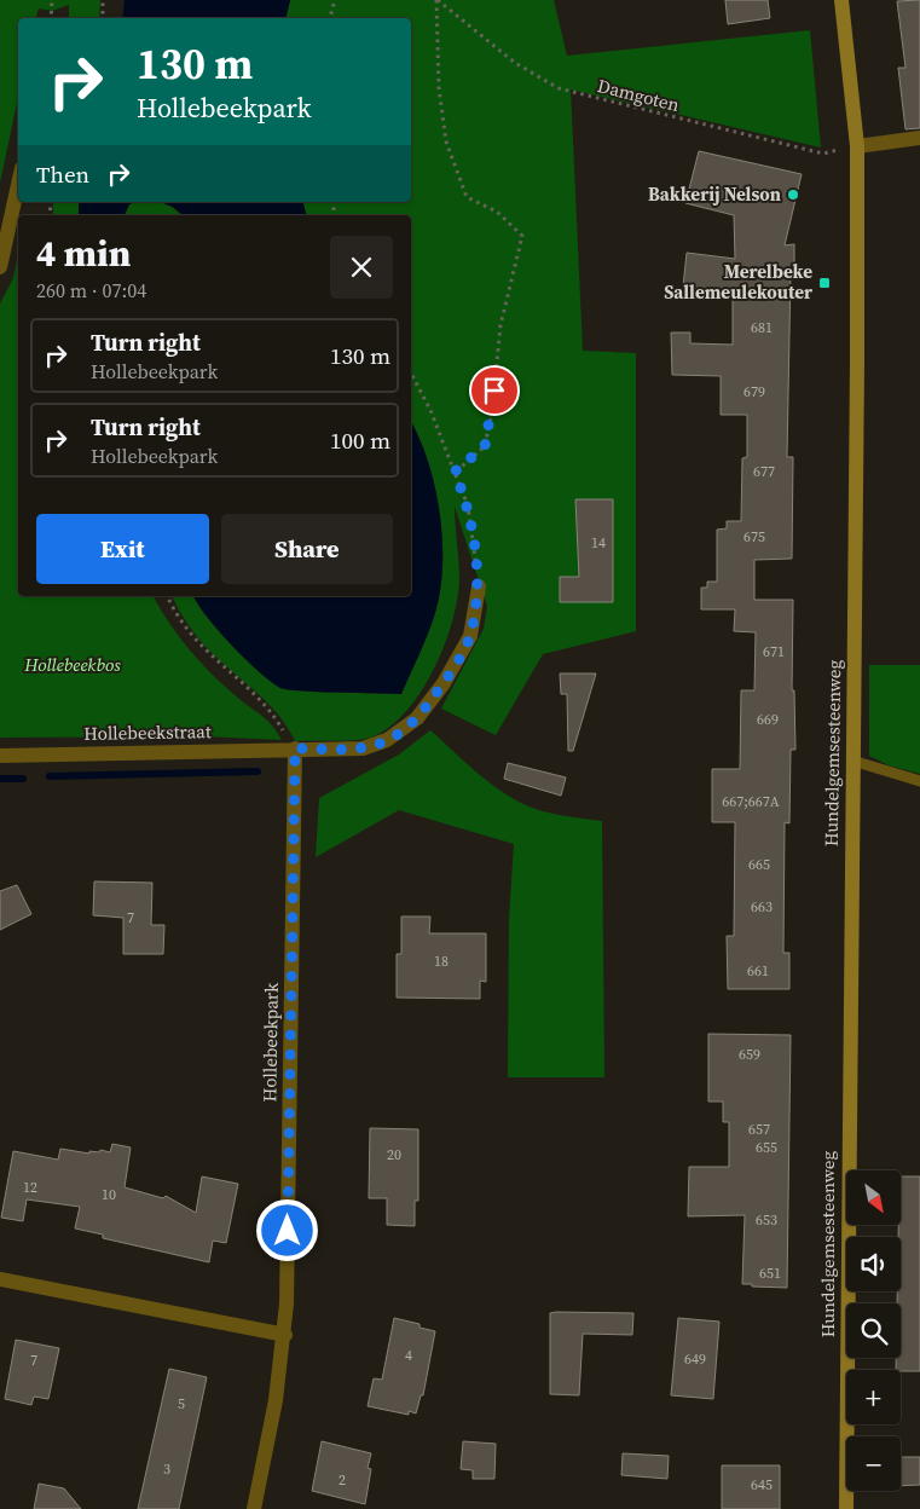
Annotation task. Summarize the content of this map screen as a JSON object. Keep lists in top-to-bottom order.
{
  "streets": {
    "main road": ["Hundelgemsesteenweg"],
    "street": ["Hollebeekstraat", "Hollebeekpark"],
    "path": ["Damgoten"]
  },
  "crossings": [
    ["Damgoten", "Hundelgemsesteenweg"],
    ["Hollebeekstraat", "Hollebeekpark"]
  ],
  "parks": ["Hollebeekbos"],
  "places": {
    "other": ["Bakkerij Nelson"],
    "transit": ["Merelbeke Sallemeulekouter"]
  },
  "house_numbers": [
    "681",
    "679",
    "677",
    "675",
    "14",
    "671",
    "669",
    "667;667A",
    "665",
    "663",
    "7",
    "18",
    "661",
    "659",
    "657",
    "655",
    "20",
    "12",
    "10",
    "653",
    "651",
    "4",
    "649",
    "7",
    "5",
    "3",
    "2",
    "645"
  ],
  "north": "bottom right",
  "page": {
    "turn": ["130 m", "Hollebeekpark"],
    "then": "Then",
    "heading": ["4 min", "260 m · 07:04"],
    "list": [
      {
        "name": "Turn right",
        "note": "Hollebeekpark",
        "value": "130 m"
      },
      {
        "name": "Turn right",
        "note": "Hollebeekpark",
        "value": "100 m"
      }
    ],
    "buttons": ["Exit", "Share"],
    "map_buttons": ["+", "−"]
  }
}
